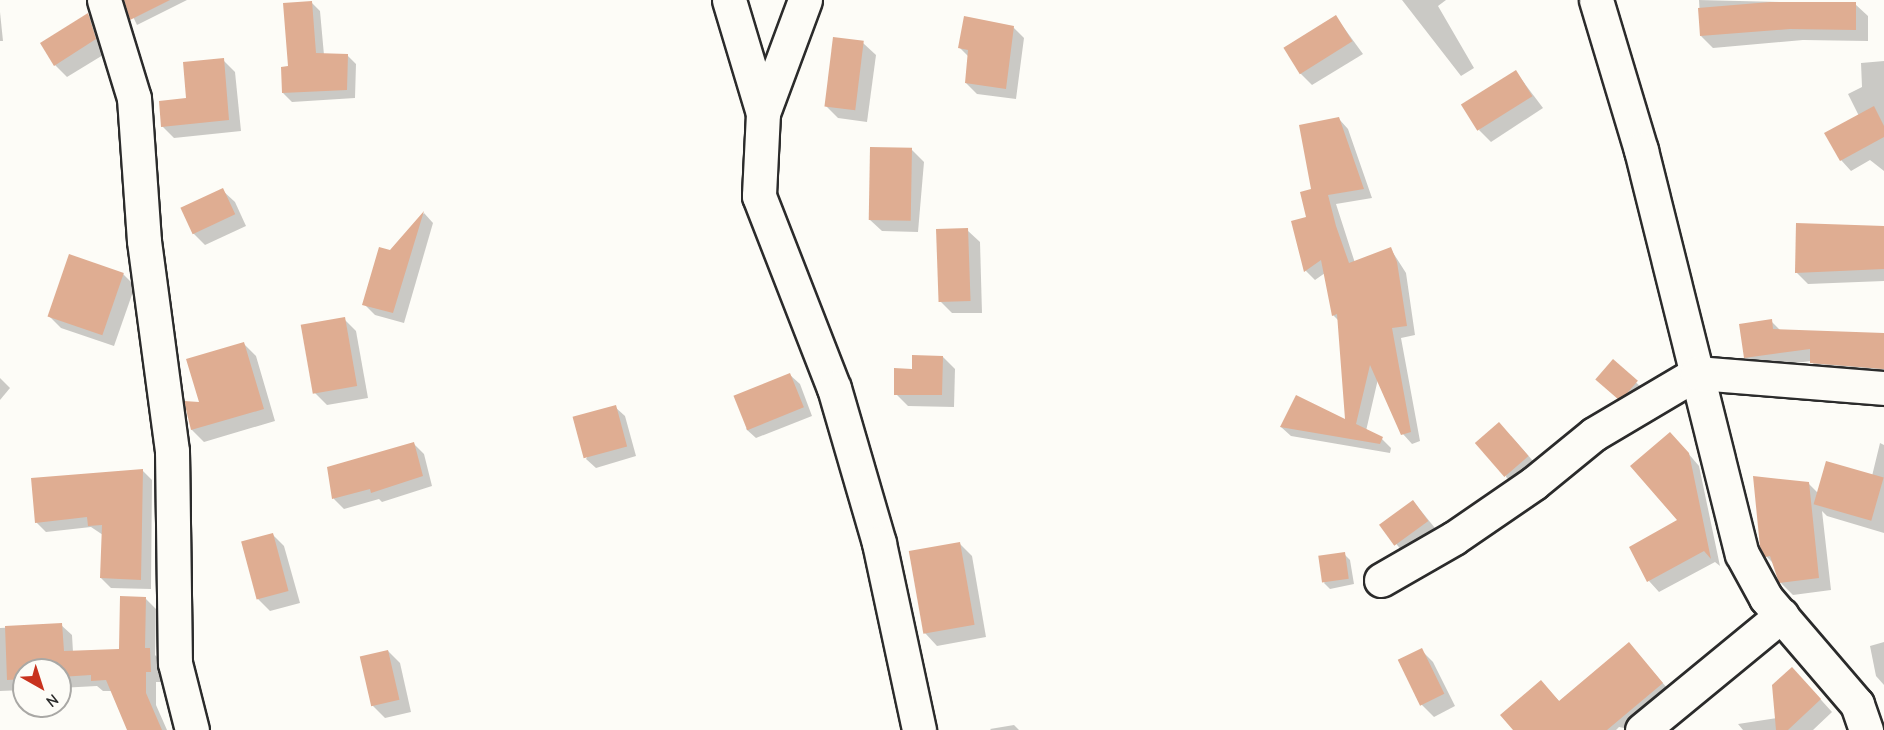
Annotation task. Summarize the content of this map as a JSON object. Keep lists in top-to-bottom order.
{
  "north": "bottom right"
}
